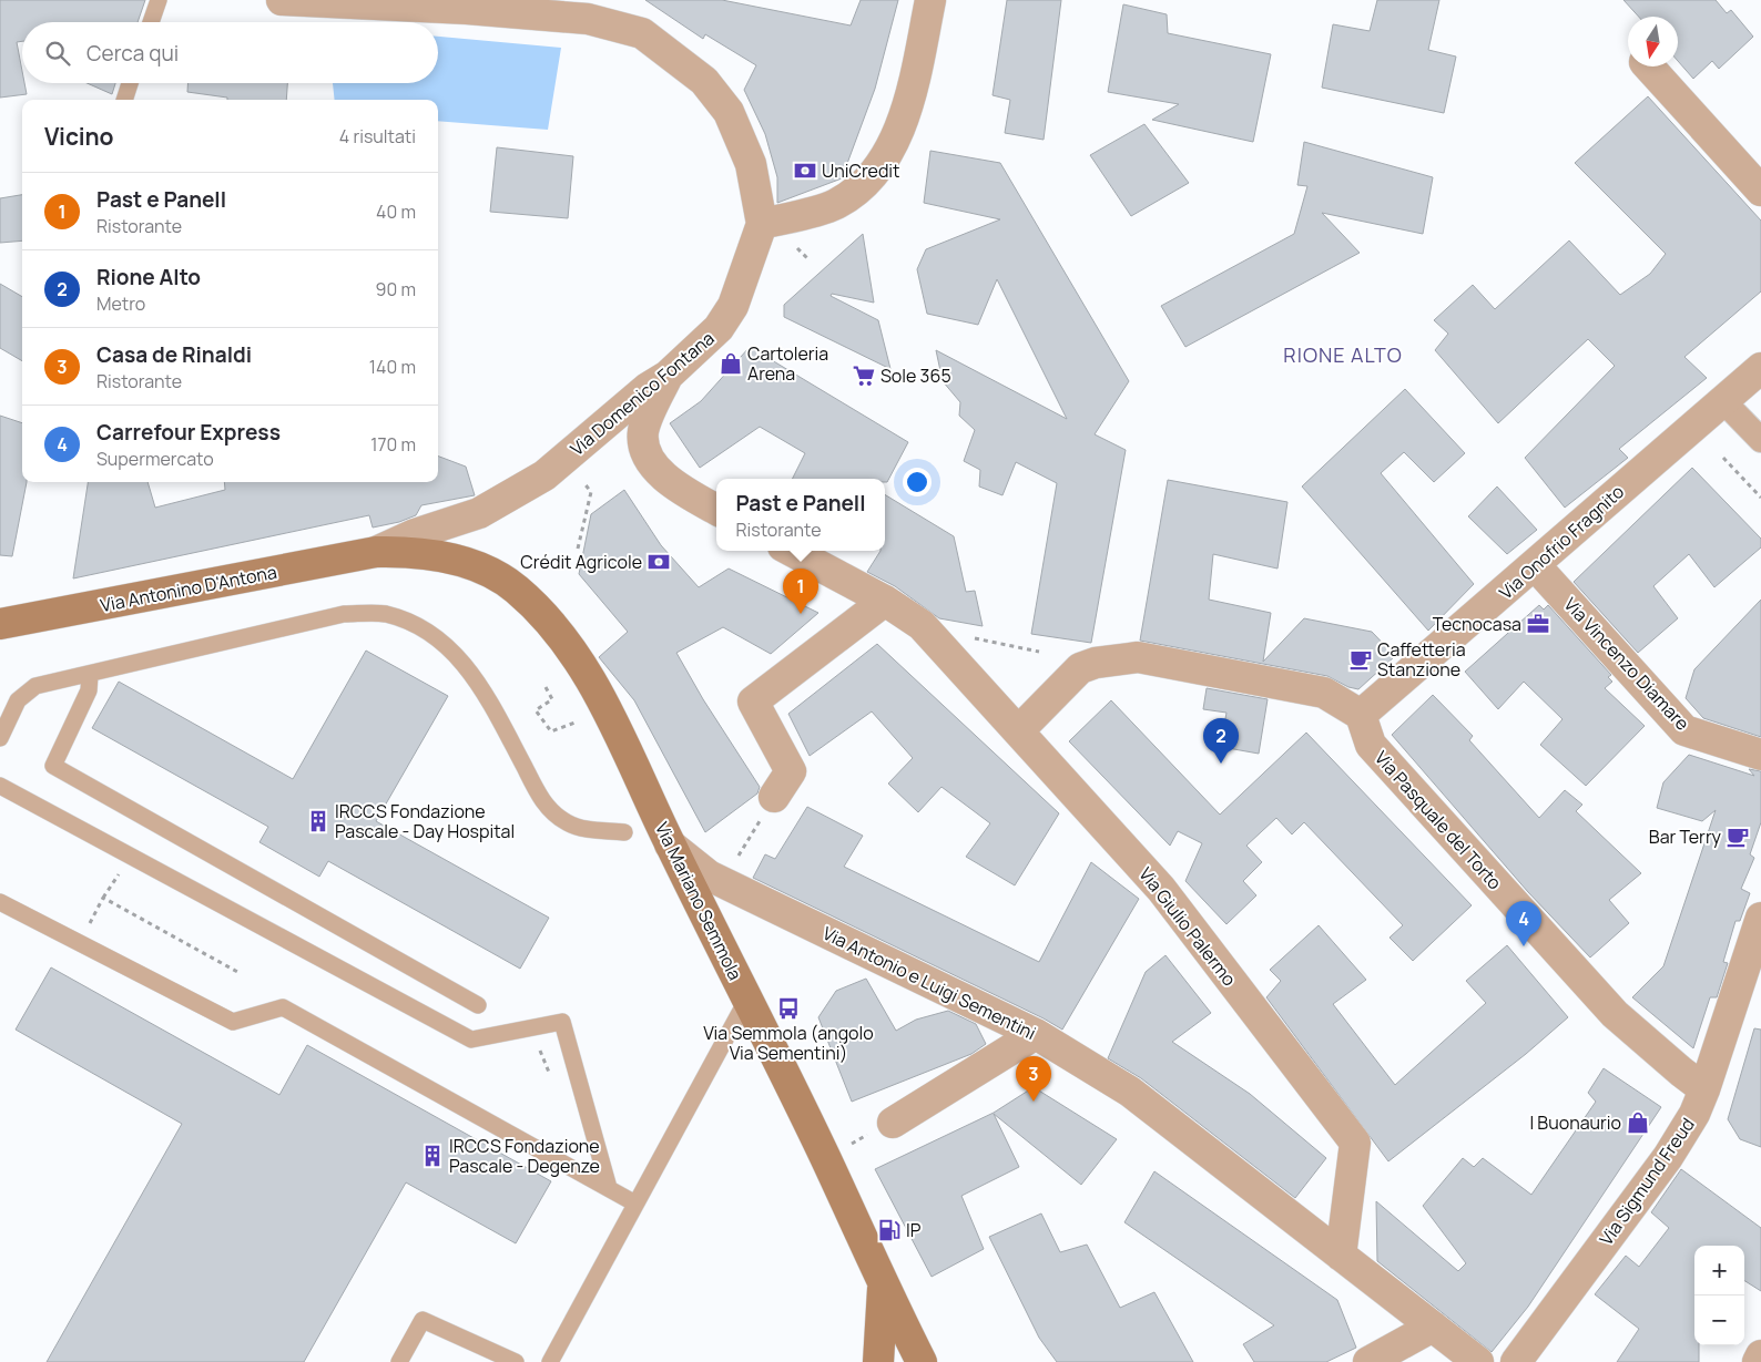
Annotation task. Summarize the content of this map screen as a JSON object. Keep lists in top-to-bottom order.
{
  "streets": {
    "main road": ["Via Antonino D'Antona", "Via Mariano Semmola"],
    "street": [
      "Via Domenico Fontana",
      "Via Onofrio Fragnito",
      "Via Vincenzo Diamare",
      "Via Pasquale del Torto",
      "Via Giulio Palermo",
      "Via Antonio e Luigi Sementini",
      "Via Sigmund Freud"
    ]
  },
  "crossings": [
    ["Via Domenico Fontana", "Via Antonino D'Antona"],
    ["Via Domenico Fontana", "Via Mariano Semmola"],
    ["Via Onofrio Fragnito", "Via Vincenzo Diamare"],
    ["Via Onofrio Fragnito", "Via Pasquale del Torto"],
    ["Via Antonino D'Antona", "Via Mariano Semmola"],
    ["Via Pasquale del Torto", "Via Sigmund Freud"],
    ["Via Mariano Semmola", "Via Antonio e Luigi Sementini"],
    ["Via Giulio Palermo", "Via Antonio e Luigi Sementini"]
  ],
  "districts": ["RIONE ALTO"],
  "places": {
    "bank": ["UniCredit", "Crédit Agricole"],
    "shop": ["Cartoleria Arena", "I Buonaurio"],
    "supermarket": ["Sole 365"],
    "office": ["Tecnocasa"],
    "cafe": ["Caffetteria Stanzione", "Bar Terry"],
    "building": ["IRCCS Fondazione Pascale - Day Hospital", "IRCCS Fondazione Pascale - Degenze"],
    "bus stop": ["Via Semmola (angolo Via Sementini)"],
    "fuel station": ["IP"]
  },
  "north": "bottom",
  "page": {
    "search": "Cerca qui",
    "heading": ["Vicino", "4 risultati"],
    "list": [
      {
        "mark": "1",
        "name": "Past e Panell",
        "note": "Ristorante",
        "value": "40 m"
      },
      {
        "mark": "2",
        "name": "Rione Alto",
        "note": "Metro",
        "value": "90 m"
      },
      {
        "mark": "3",
        "name": "Casa de Rinaldi",
        "note": "Ristorante",
        "value": "140 m"
      },
      {
        "mark": "4",
        "name": "Carrefour Express",
        "note": "Supermercato",
        "value": "170 m"
      }
    ],
    "popup": ["Past e Panell", "Ristorante"],
    "pins": [
      "1",
      "2",
      "4",
      "3"
    ],
    "map_buttons": ["+", "−"]
  }
}
